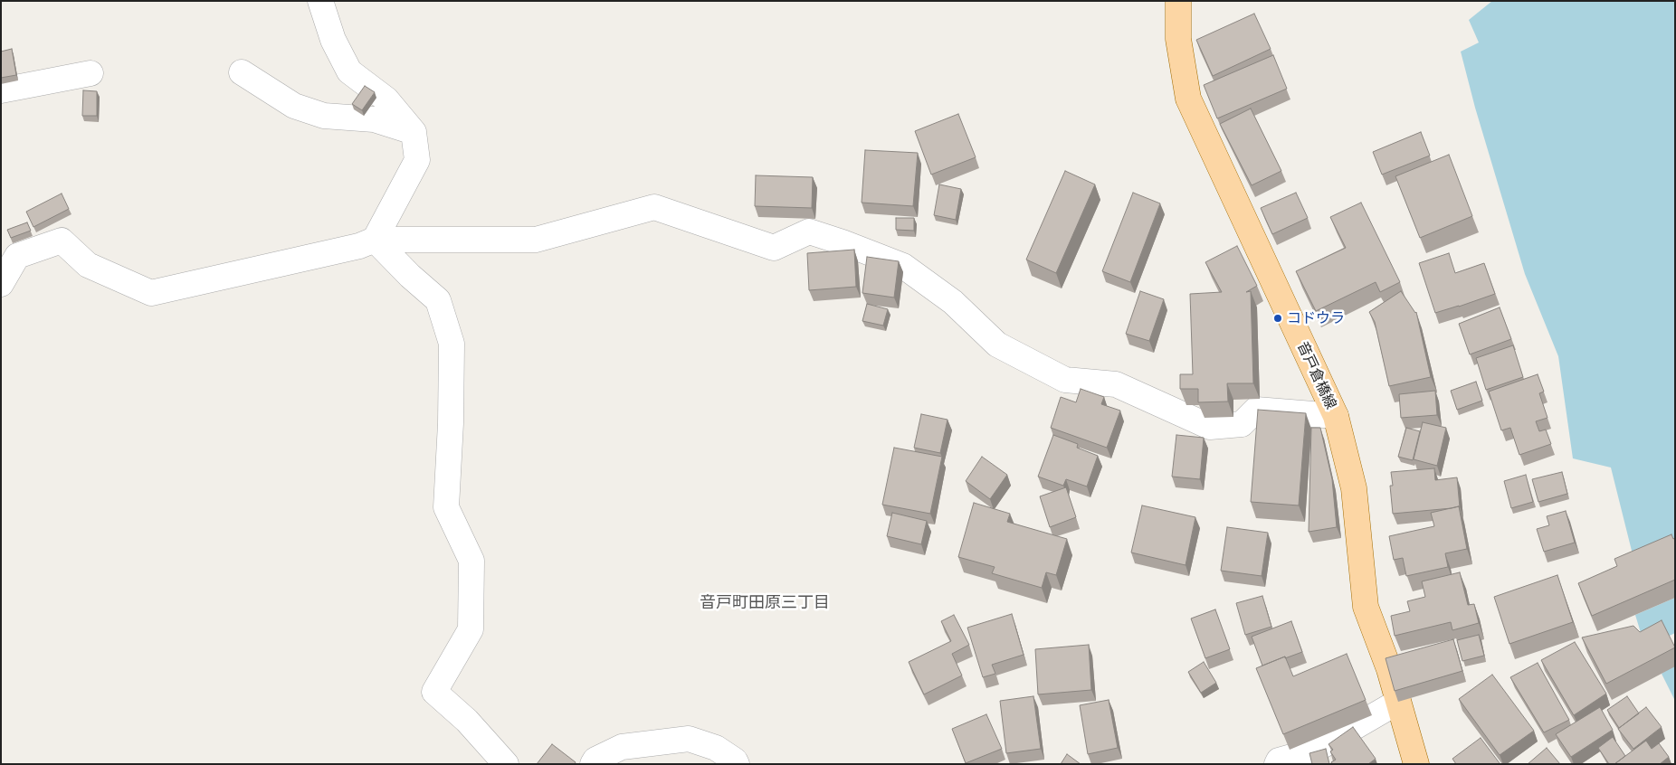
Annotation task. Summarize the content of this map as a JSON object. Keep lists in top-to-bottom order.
{
  "streets": {
    "main road": ["音戸倉橋線"]
  },
  "districts": ["音戸町田原三丁目"],
  "places": ["コドウラ"]
}
